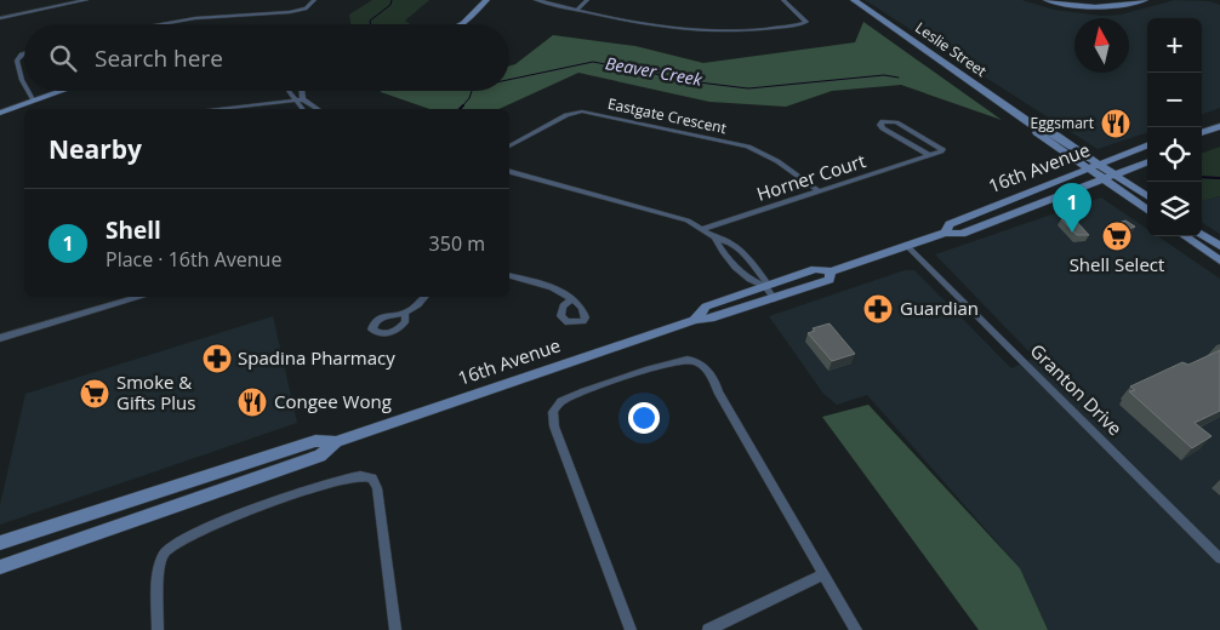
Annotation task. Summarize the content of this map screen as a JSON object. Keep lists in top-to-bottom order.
{
  "streets": {
    "main road": ["Leslie Street", "16th Avenue"],
    "street": ["Eastgate Crescent", "Horner Court", "Granton Drive"]
  },
  "crossings": [
    ["Leslie Street", "16th Avenue"],
    ["Eastgate Crescent", "Horner Court"],
    ["16th Avenue", "Granton Drive"]
  ],
  "water": ["Beaver Creek"],
  "places": {
    "restaurant": ["Eggsmart", "Congee Wong"],
    "supermarket": ["Shell Select", "Smoke & Gifts Plus"],
    "pharmacy": ["Guardian", "Spadina Pharmacy"]
  },
  "north": "top",
  "page": {
    "map_buttons": ["+", "−"],
    "search": "Search here",
    "heading": "Nearby",
    "pins": "1",
    "list": [
      {
        "mark": "1",
        "name": "Shell",
        "note": "Place · 16th Avenue",
        "value": "350 m"
      }
    ]
  }
}
